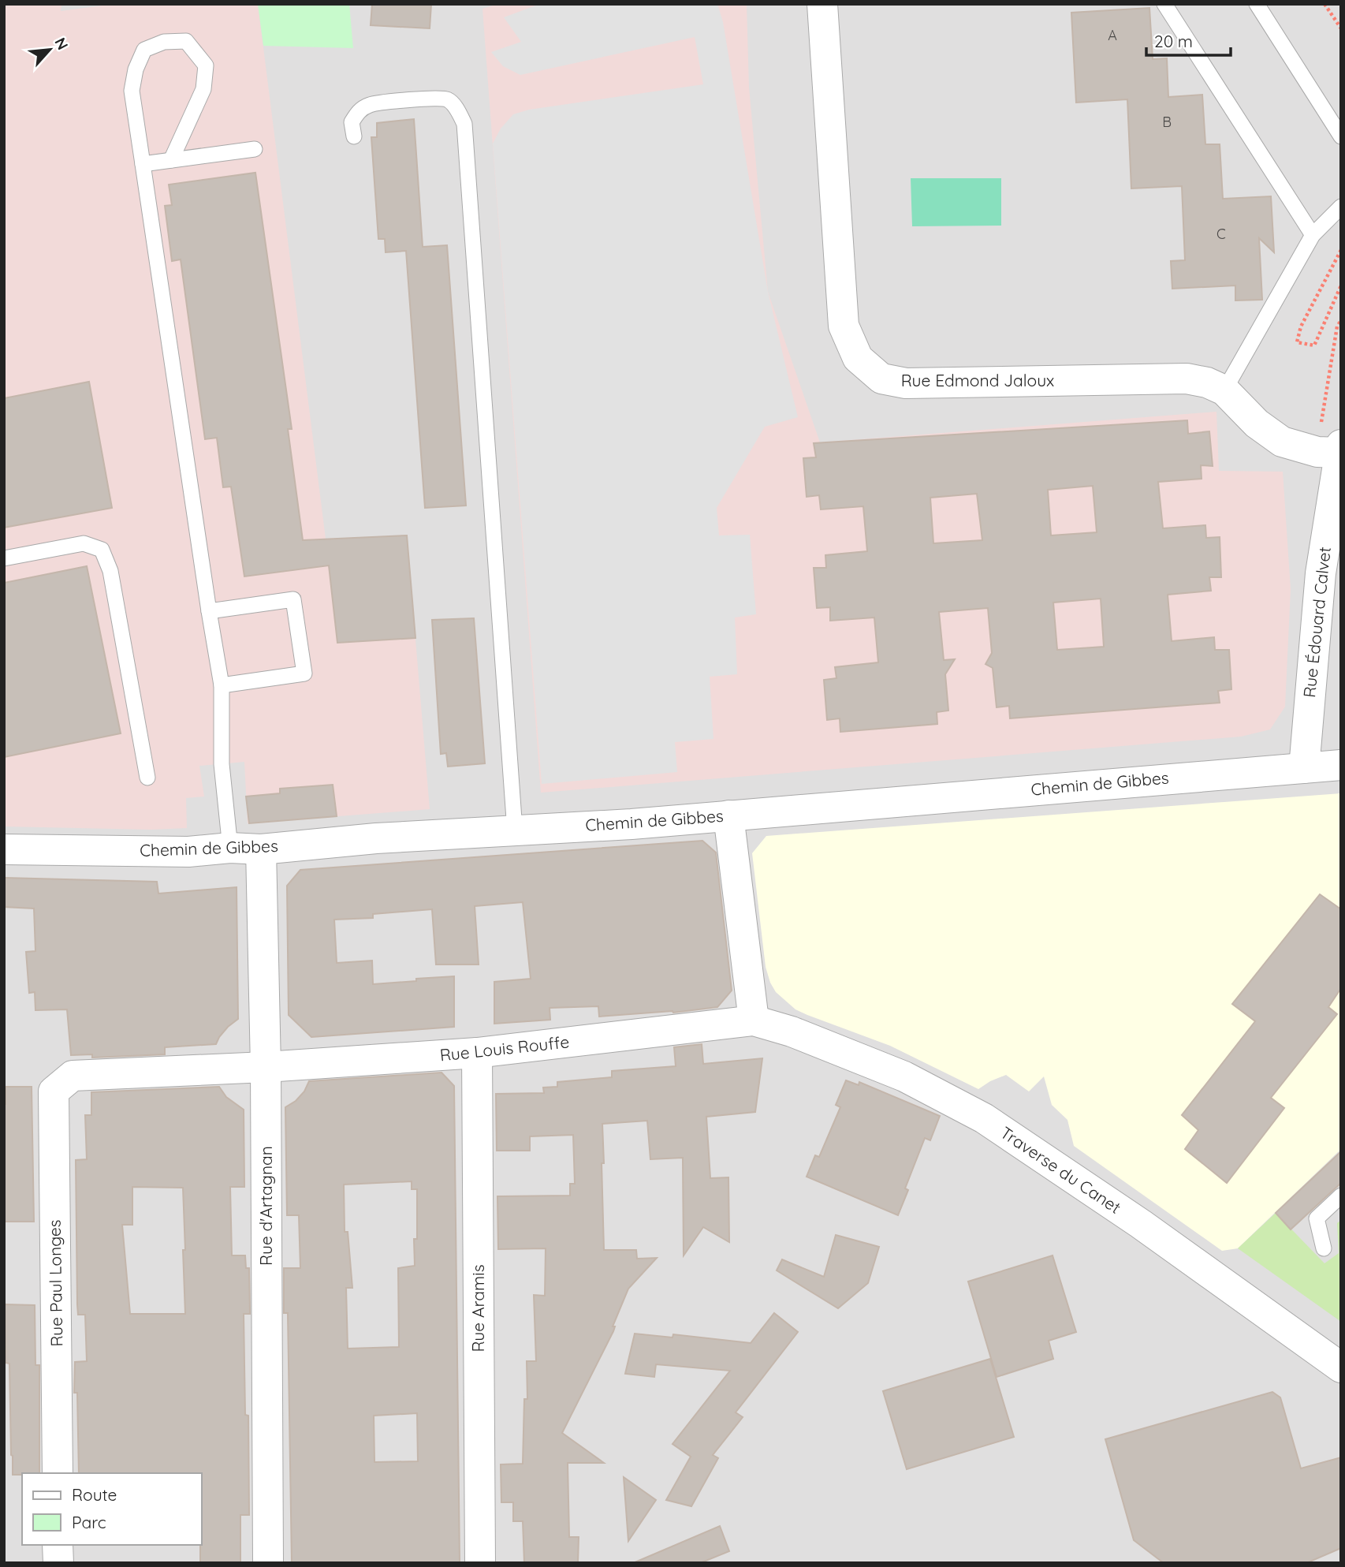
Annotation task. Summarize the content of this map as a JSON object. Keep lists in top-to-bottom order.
{
  "streets": {
    "street": [
      "Rue Edmond Jaloux",
      "Rue Édouard Calvet",
      "Chemin de Gibbes",
      "Rue Louis Rouffe",
      "Traverse du Canet",
      "Rue d'Artagnan",
      "Rue Paul Longes",
      "Rue Aramis"
    ]
  },
  "crossings": [
    ["Rue Edmond Jaloux", "Rue Édouard Calvet"],
    ["Rue Édouard Calvet", "Chemin de Gibbes"],
    ["Chemin de Gibbes", "Rue d'Artagnan"],
    ["Rue Louis Rouffe", "Traverse du Canet"],
    ["Rue Louis Rouffe", "Rue d'Artagnan"],
    ["Rue Louis Rouffe", "Rue Paul Longes"],
    ["Rue Louis Rouffe", "Rue Aramis"]
  ],
  "house_numbers": ["A", "B", "C"],
  "legend": ["Route", "Parc"],
  "scale_bar": "20 m",
  "north": "top right"
}
